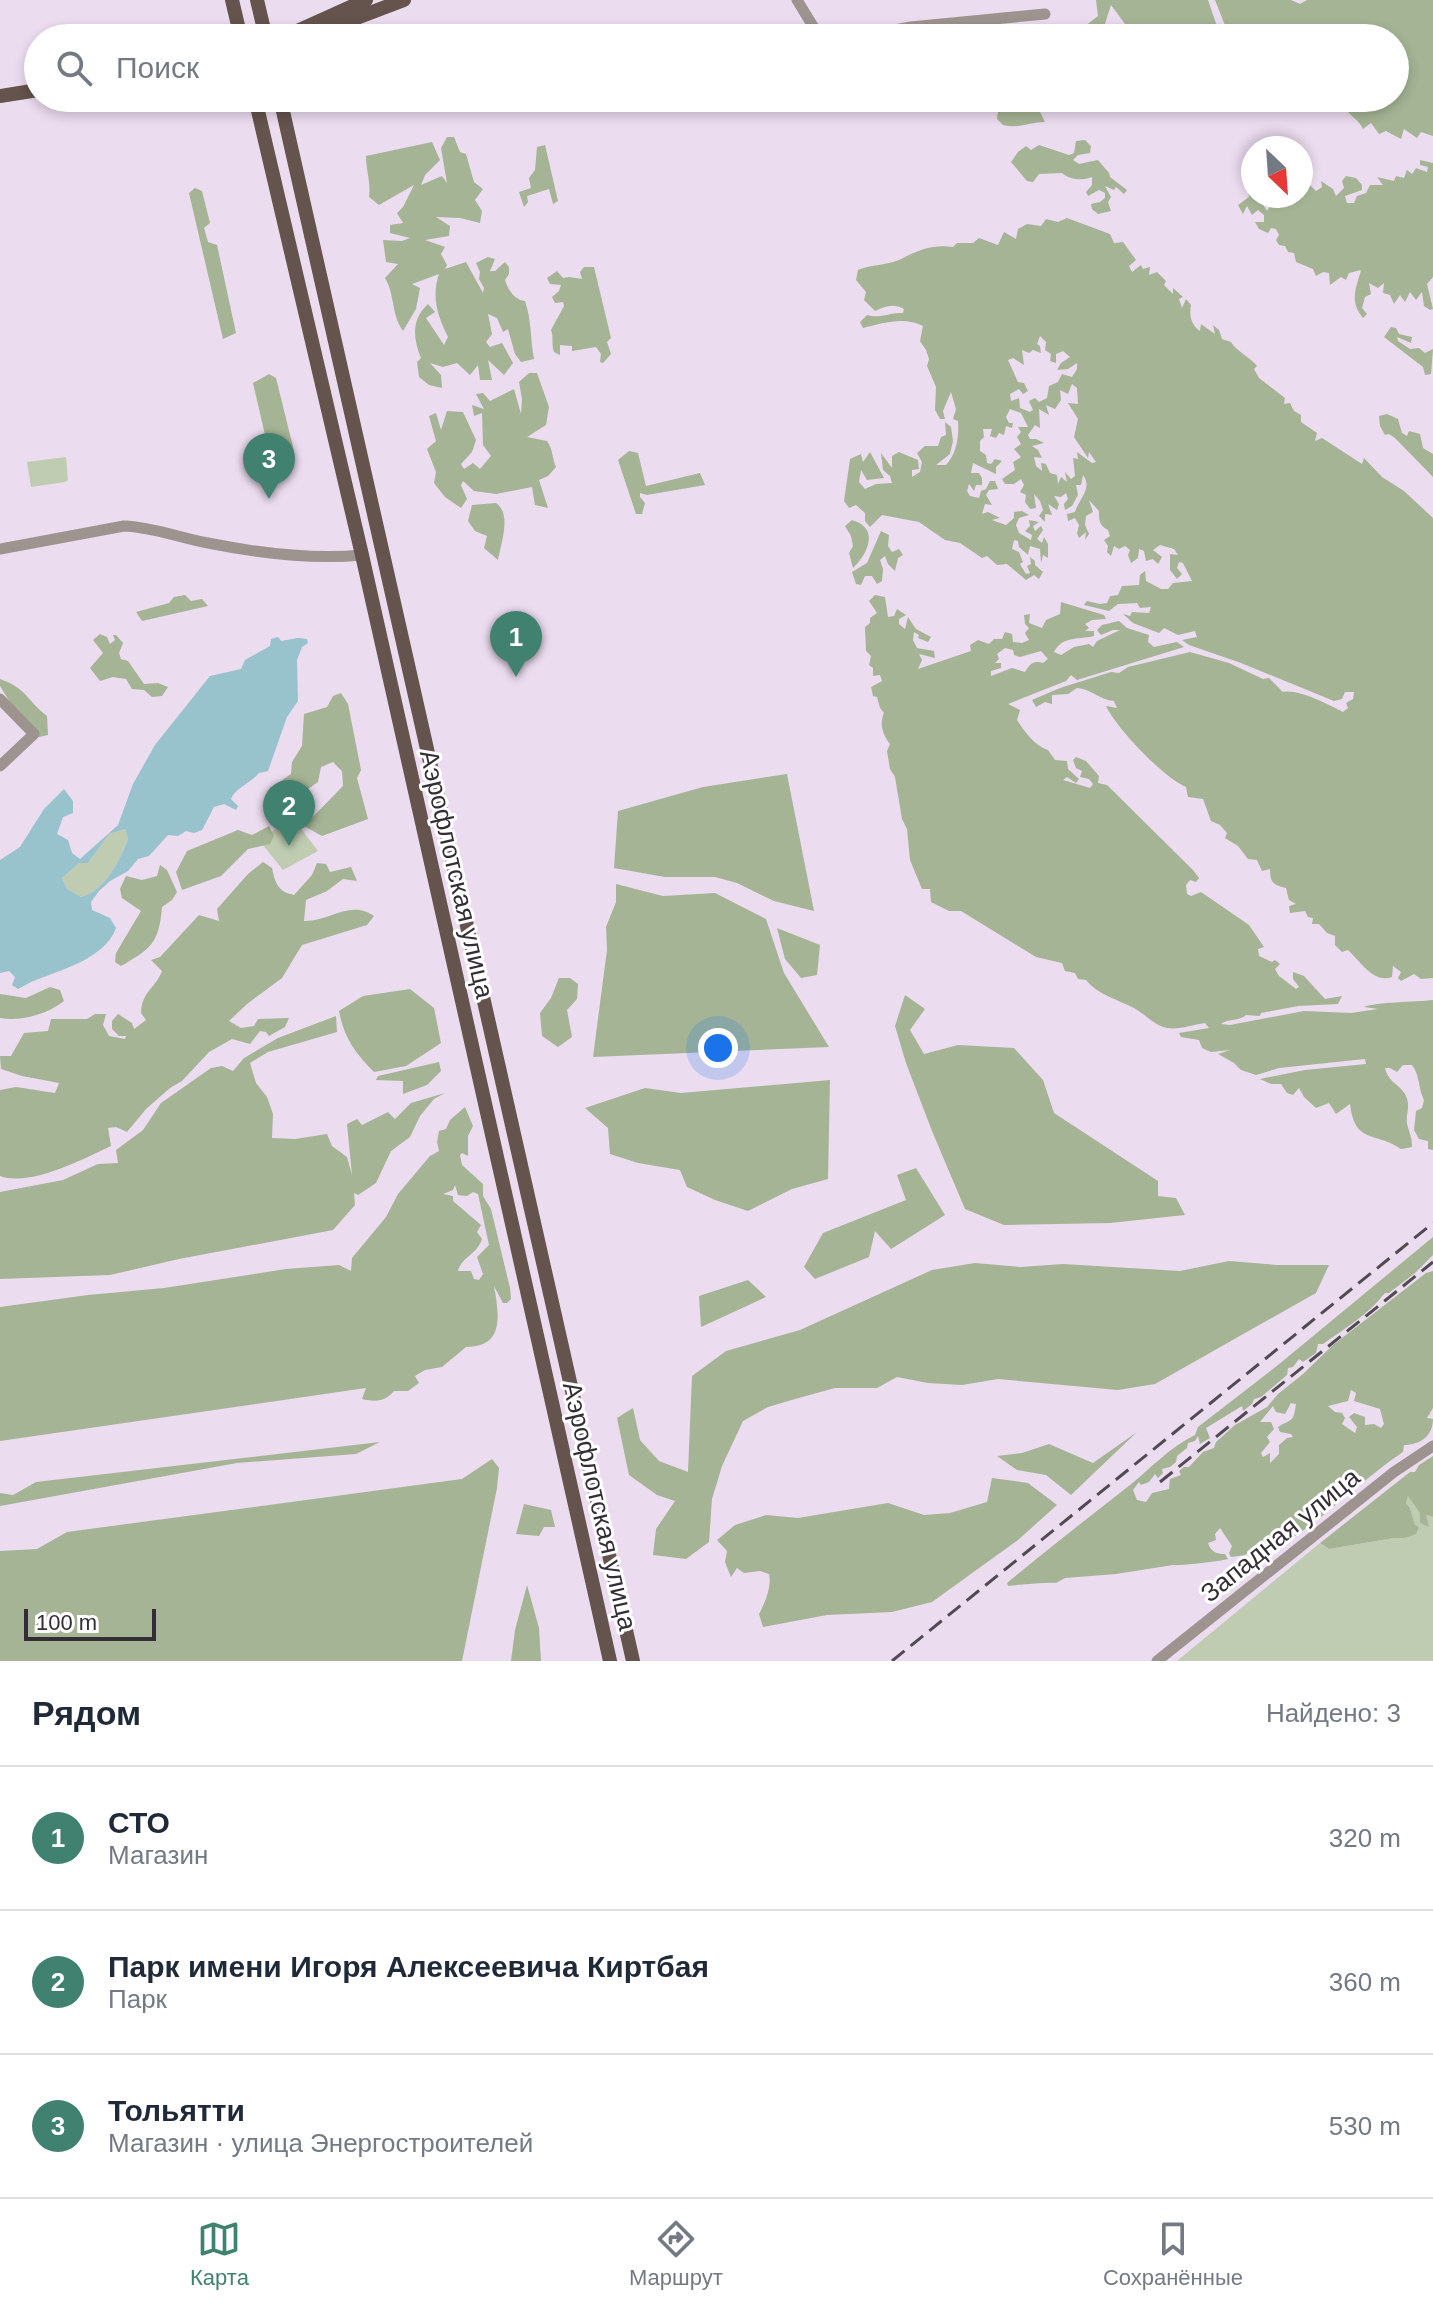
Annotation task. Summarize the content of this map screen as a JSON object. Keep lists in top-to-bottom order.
{
  "streets": {
    "main road": ["Аэрофлотская улица"],
    "street": ["Западная улица"]
  },
  "scale_bar": "100 m",
  "north": "bottom right",
  "page": {
    "search": "Поиск",
    "pins": ["3", "1", "2"],
    "scale": "100 m",
    "heading": ["Рядом", "Найдено: 3"],
    "list": [
      {
        "mark": "1",
        "name": "СТО",
        "note": "Магазин",
        "value": "320 m"
      },
      {
        "mark": "2",
        "name": "Парк имени Игоря Алексеевича Киртбая",
        "note": "Парк",
        "value": "360 m"
      },
      {
        "mark": "3",
        "name": "Тольятти",
        "note": "Магазин · улица Энергостроителей",
        "value": "530 m"
      }
    ],
    "nav": ["Карта", "Маршрут", "Сохранённые"]
  }
}
